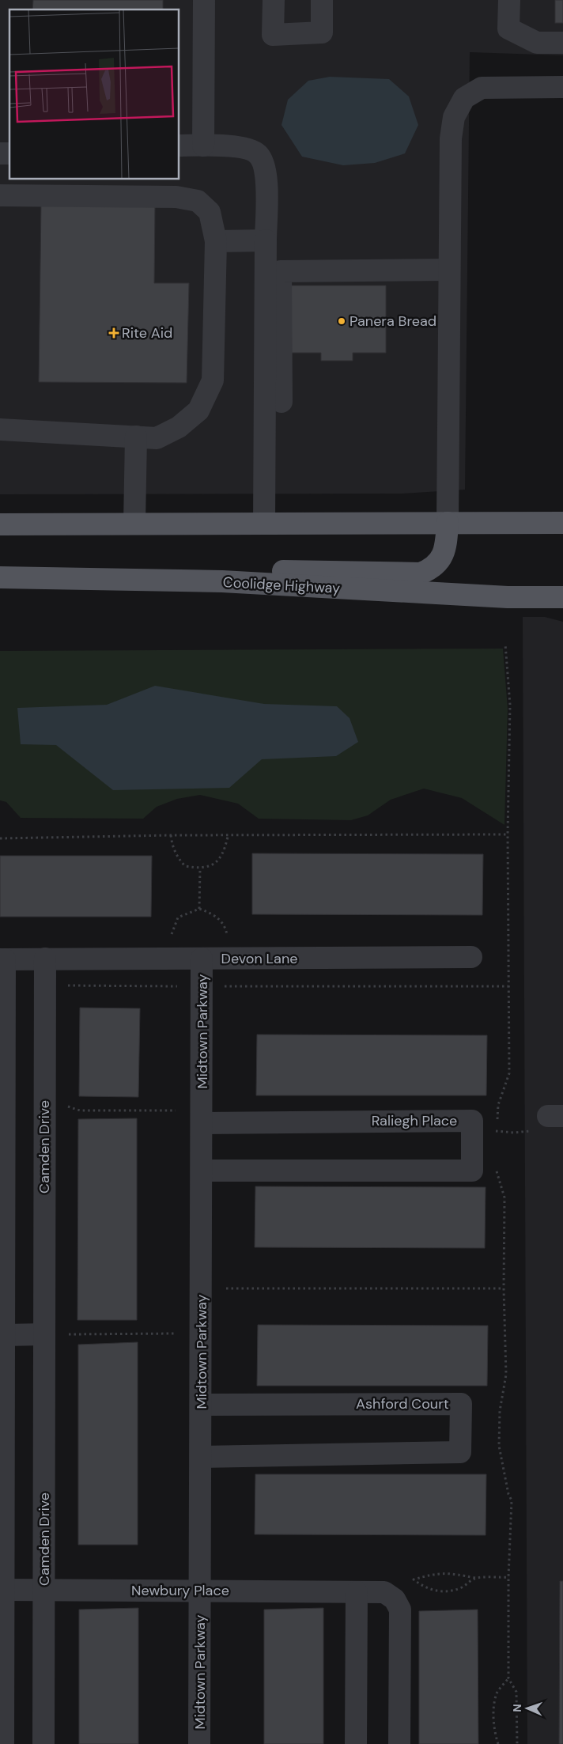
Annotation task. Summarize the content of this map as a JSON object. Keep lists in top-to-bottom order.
{
  "streets": {
    "main road": ["Coolidge Highway"],
    "street": [
      "Devon Lane",
      "Midtown Parkway",
      "Raliegh Place",
      "Camden Drive",
      "Ashford Court",
      "Newbury Place"
    ]
  },
  "crossings": [
    ["Devon Lane", "Midtown Parkway"],
    ["Devon Lane", "Camden Drive"],
    ["Midtown Parkway", "Raliegh Place"],
    ["Midtown Parkway", "Ashford Court"],
    ["Midtown Parkway", "Newbury Place"],
    ["Camden Drive", "Newbury Place"]
  ],
  "places": {
    "other": ["Panera Bread"],
    "health": ["Rite Aid"]
  },
  "north": "left"
}
